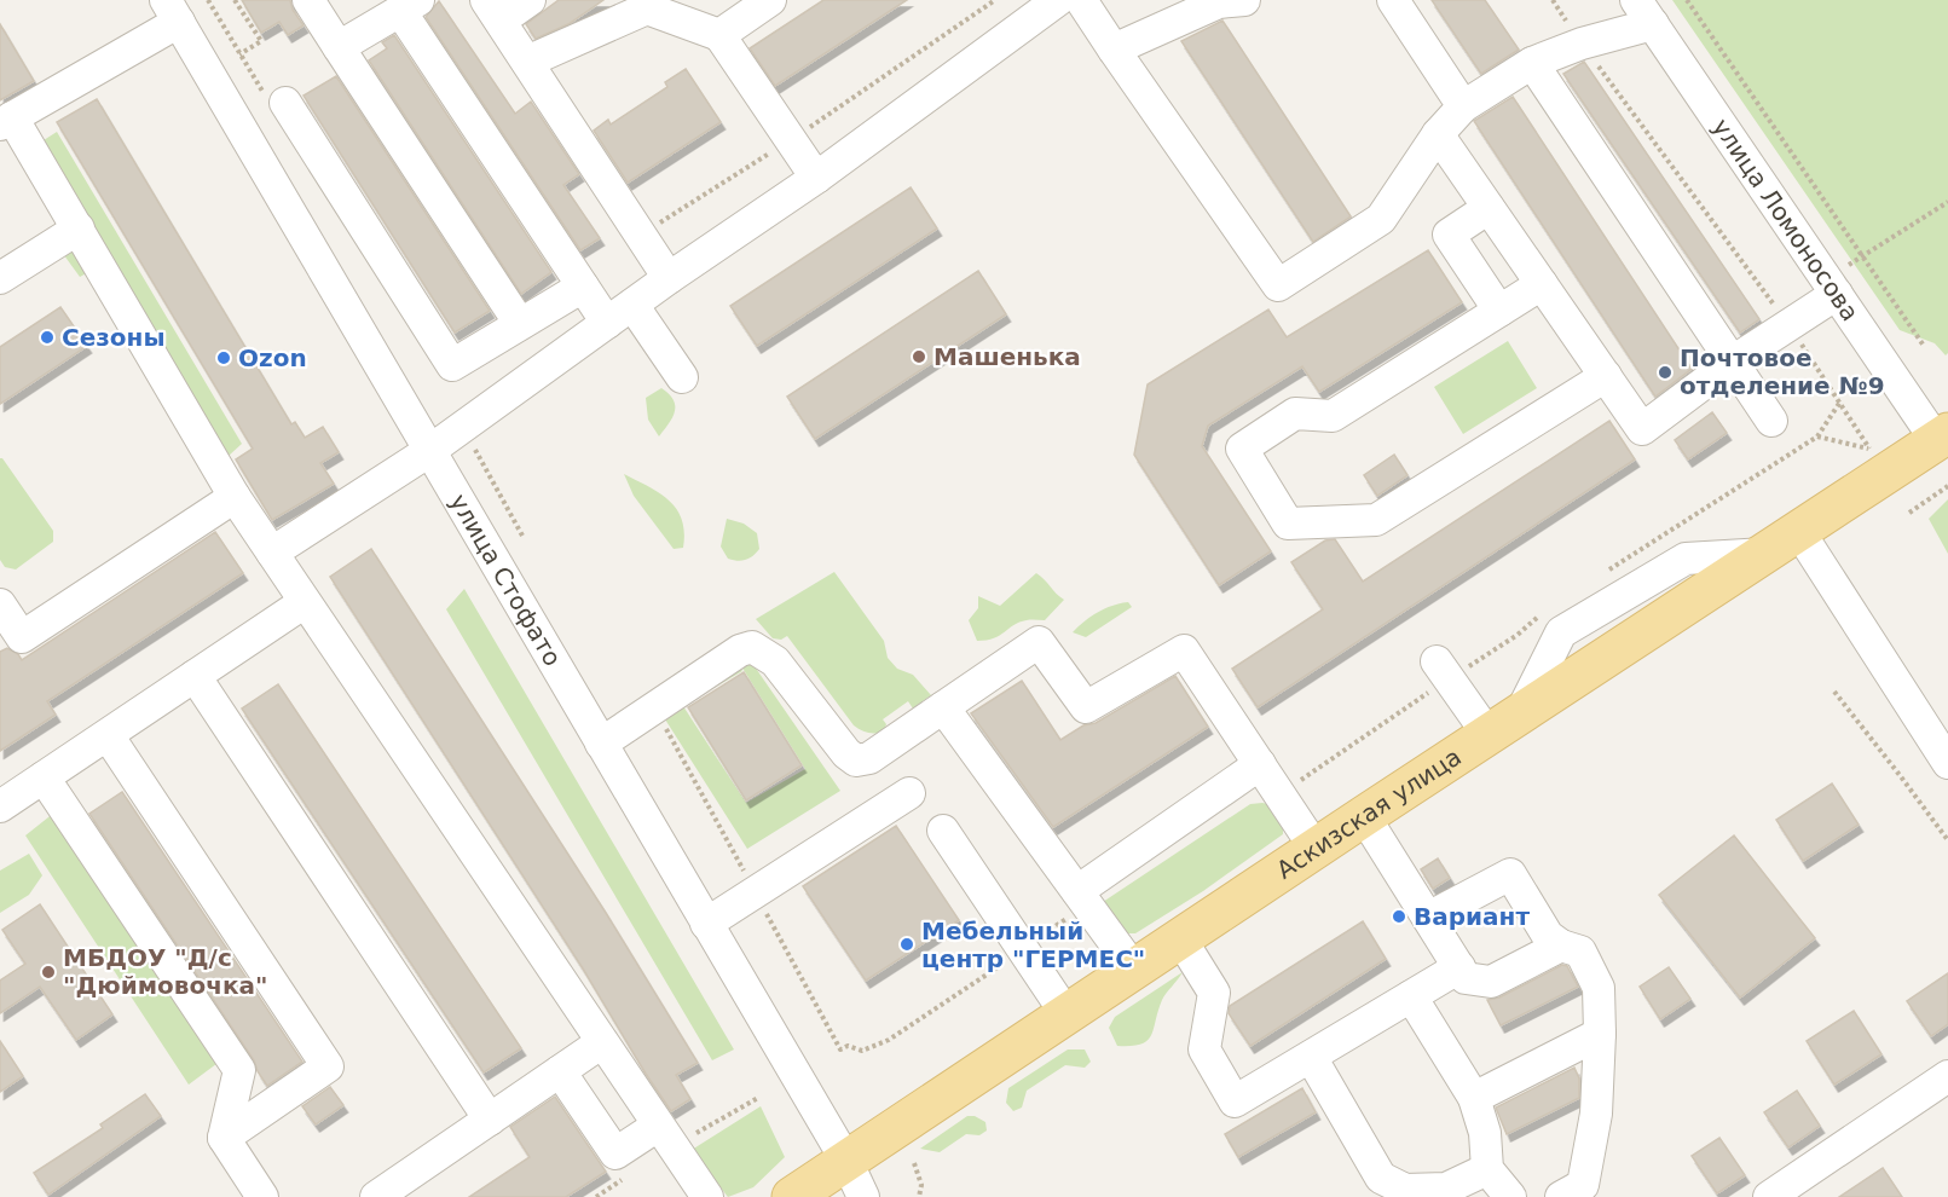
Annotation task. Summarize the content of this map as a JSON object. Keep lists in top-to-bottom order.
{
  "streets": {
    "main road": ["Аскизская улица"],
    "street": ["улица Ломоносова", "улица Стофато"]
  },
  "crossings": [
    ["улица Ломоносова", "Аскизская улица"],
    ["улица Стофато", "Аскизская улица"]
  ],
  "places": [
    "Сезоны",
    "Машенька",
    "Ozon",
    "Почтовое отделение №9",
    "Вариант",
    "Мебельный центр \"ГЕРМЕС\"",
    "МБДОУ \"Д/с \"Дюймовочка\""
  ]
}
